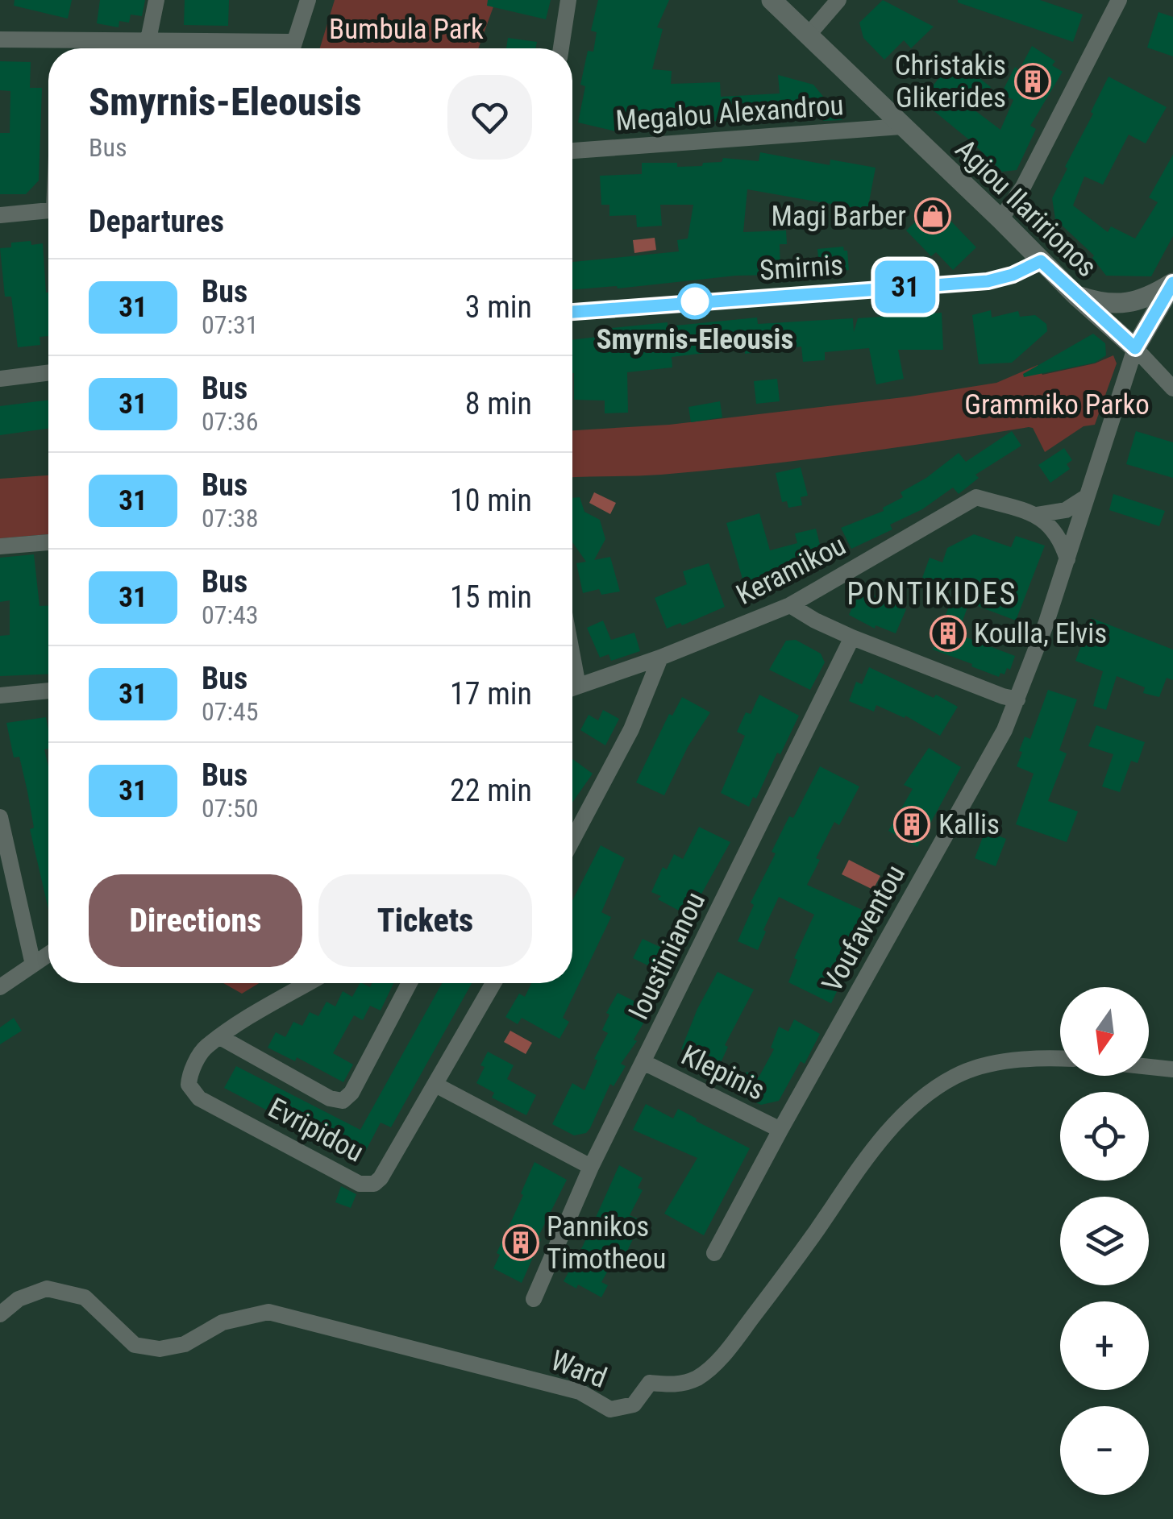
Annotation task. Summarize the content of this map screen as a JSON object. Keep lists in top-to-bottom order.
{
  "streets": {
    "street": [
      "Megalou Alexandrou",
      "Agiou Ilaririonos",
      "Smirnis",
      "Keramikou",
      "Voufaventou",
      "Ioustinianou",
      "Klepinis",
      "Evripidou",
      "Ward"
    ]
  },
  "crossings": [
    ["Megalou Alexandrou", "Agiou Ilaririonos"],
    ["Agiou Ilaririonos", "Smirnis"],
    ["Agiou Ilaririonos", "Voufaventou"],
    ["Voufaventou", "Klepinis"],
    ["Ioustinianou", "Klepinis"]
  ],
  "districts": ["PONTIKIDES"],
  "parks": ["Bumbula Park", "Grammiko Parko"],
  "places": {
    "building": [
      "Christakis Glikerides",
      "Koulla, Elvis",
      "Kallis",
      "Pannikos Timotheou"
    ],
    "shop": ["Magi Barber"],
    "other": ["Smyrnis-Eleousis"]
  },
  "lines": ["bus line 31"],
  "north": "bottom",
  "page": {
    "on_map": "31",
    "heading": [
      ["Smyrnis-Eleousis", "Bus"],
      "Departures"
    ],
    "list": [
      {
        "mark": "31",
        "name": "Bus",
        "note": "07:31",
        "value": "3 min"
      },
      {
        "mark": "31",
        "name": "Bus",
        "note": "07:36",
        "value": "8 min"
      },
      {
        "mark": "31",
        "name": "Bus",
        "note": "07:38",
        "value": "10 min"
      },
      {
        "mark": "31",
        "name": "Bus",
        "note": "07:43",
        "value": "15 min"
      },
      {
        "mark": "31",
        "name": "Bus",
        "note": "07:45",
        "value": "17 min"
      },
      {
        "mark": "31",
        "name": "Bus",
        "note": "07:50",
        "value": "22 min"
      }
    ],
    "buttons": ["Directions", "Tickets"],
    "map_buttons": ["+", "−"]
  }
}
